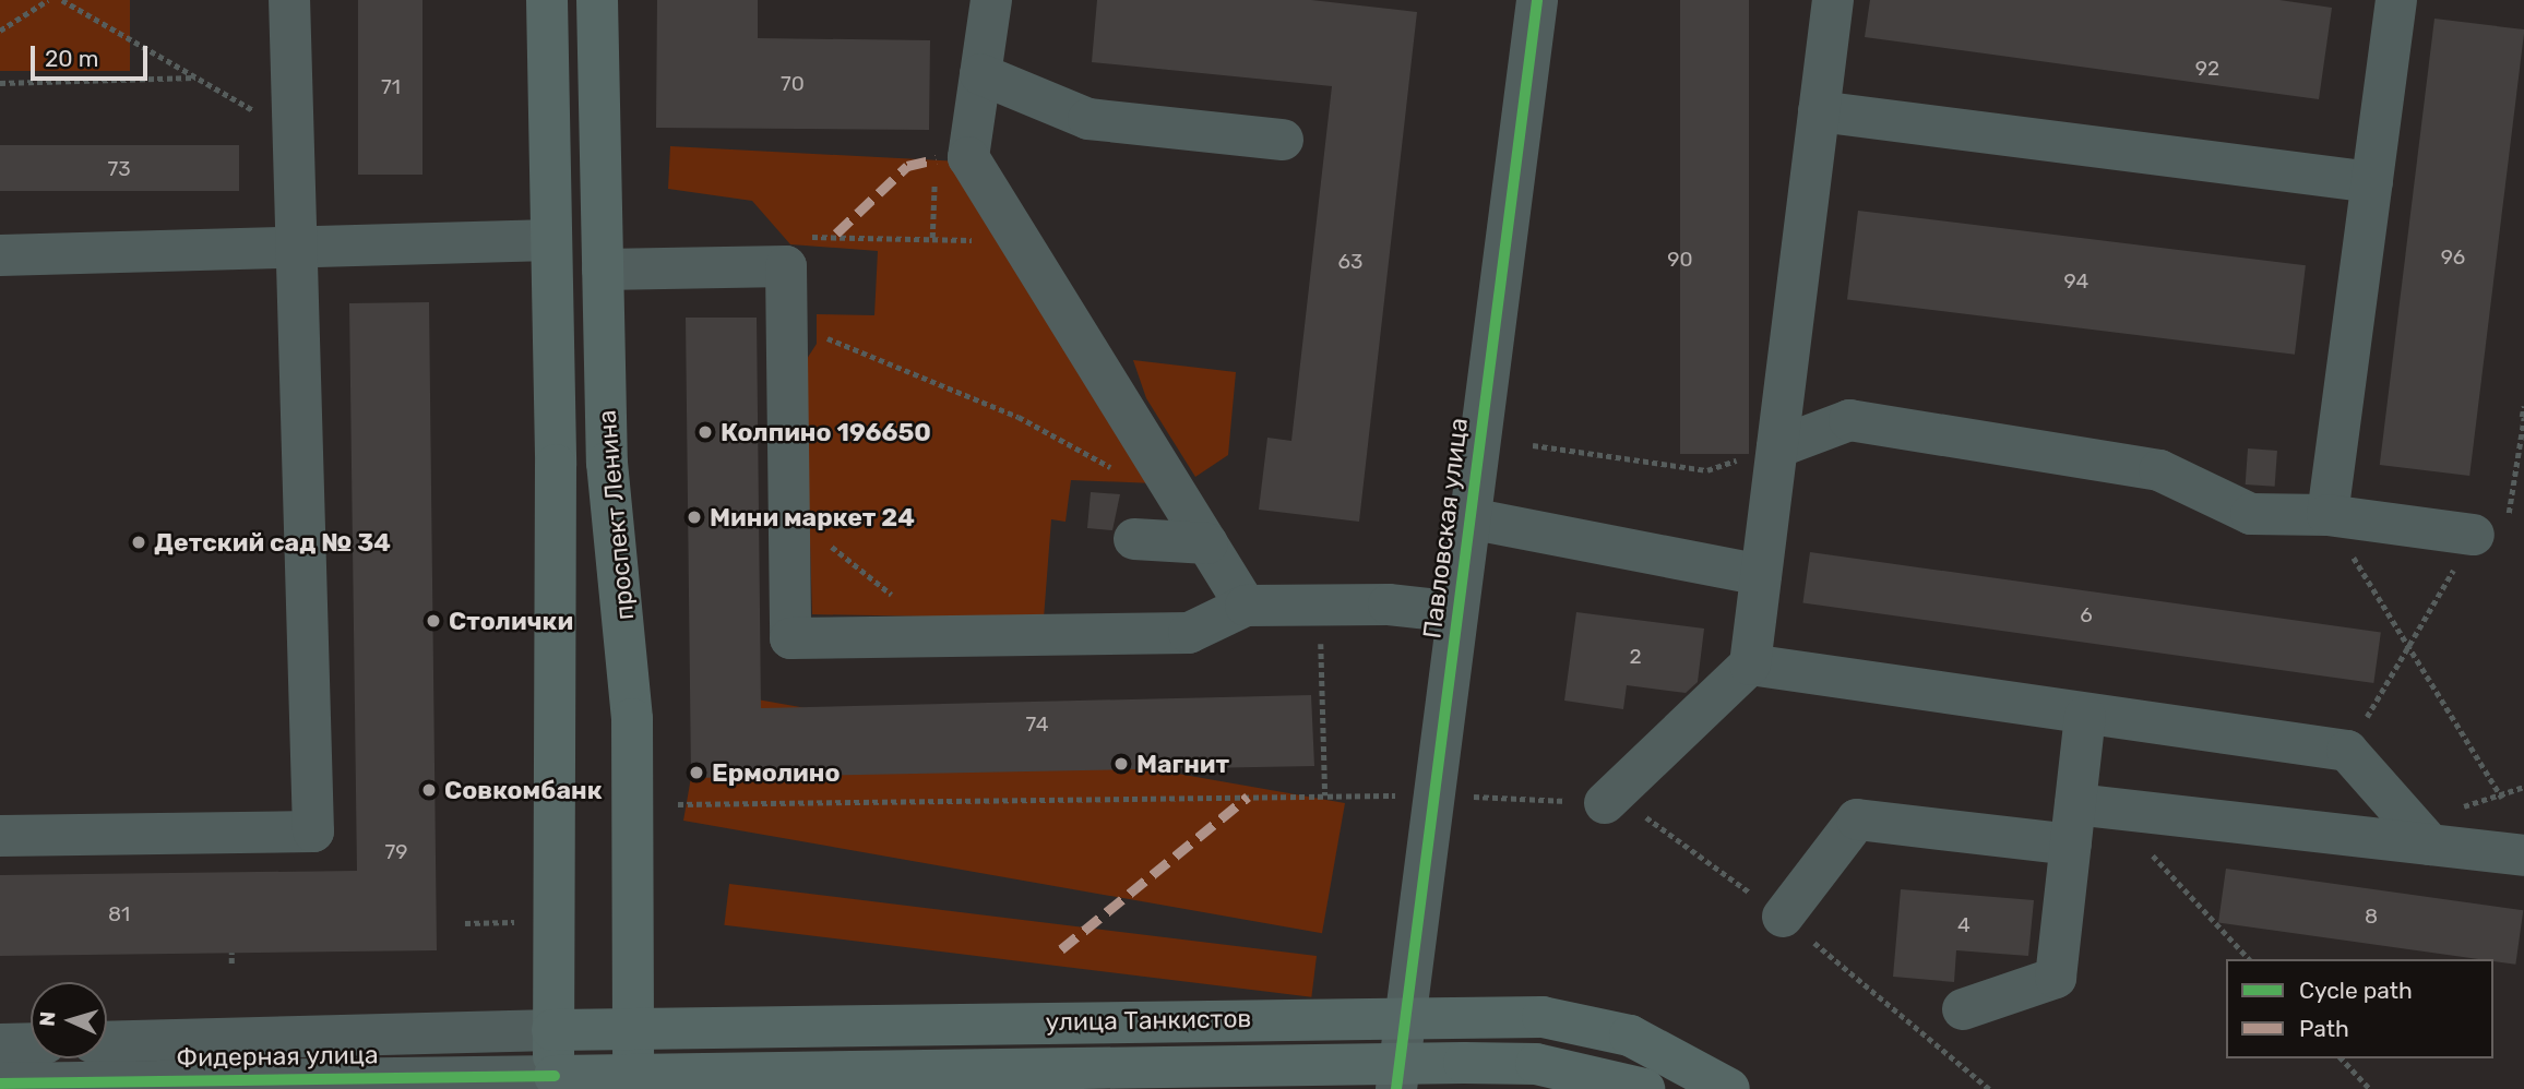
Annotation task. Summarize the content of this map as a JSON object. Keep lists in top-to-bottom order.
{
  "streets": {
    "main road": ["проспект Ленина", "улица Танкистов", "Фидерная улица"],
    "street": ["Павловская улица"]
  },
  "crossings": [
    ["проспект Ленина", "улица Танкистов"],
    ["проспект Ленина", "Фидерная улица"],
    ["Павловская улица", "улица Танкистов"],
    ["улица Танкистов", "Фидерная улица"]
  ],
  "places": [
    "Колпино 196650",
    "Мини маркет 24",
    "Детский сад № 34",
    "Столички",
    "Магнит",
    "Ермолино",
    "Совкомбанк"
  ],
  "house_numbers": [
    "92",
    "70",
    "71",
    "73",
    "96",
    "90",
    "63",
    "94",
    "6",
    "2",
    "74",
    "79",
    "81",
    "8",
    "4"
  ],
  "legend": ["Cycle path", "Path"],
  "scale_bar": "20 m",
  "north": "left"
}
